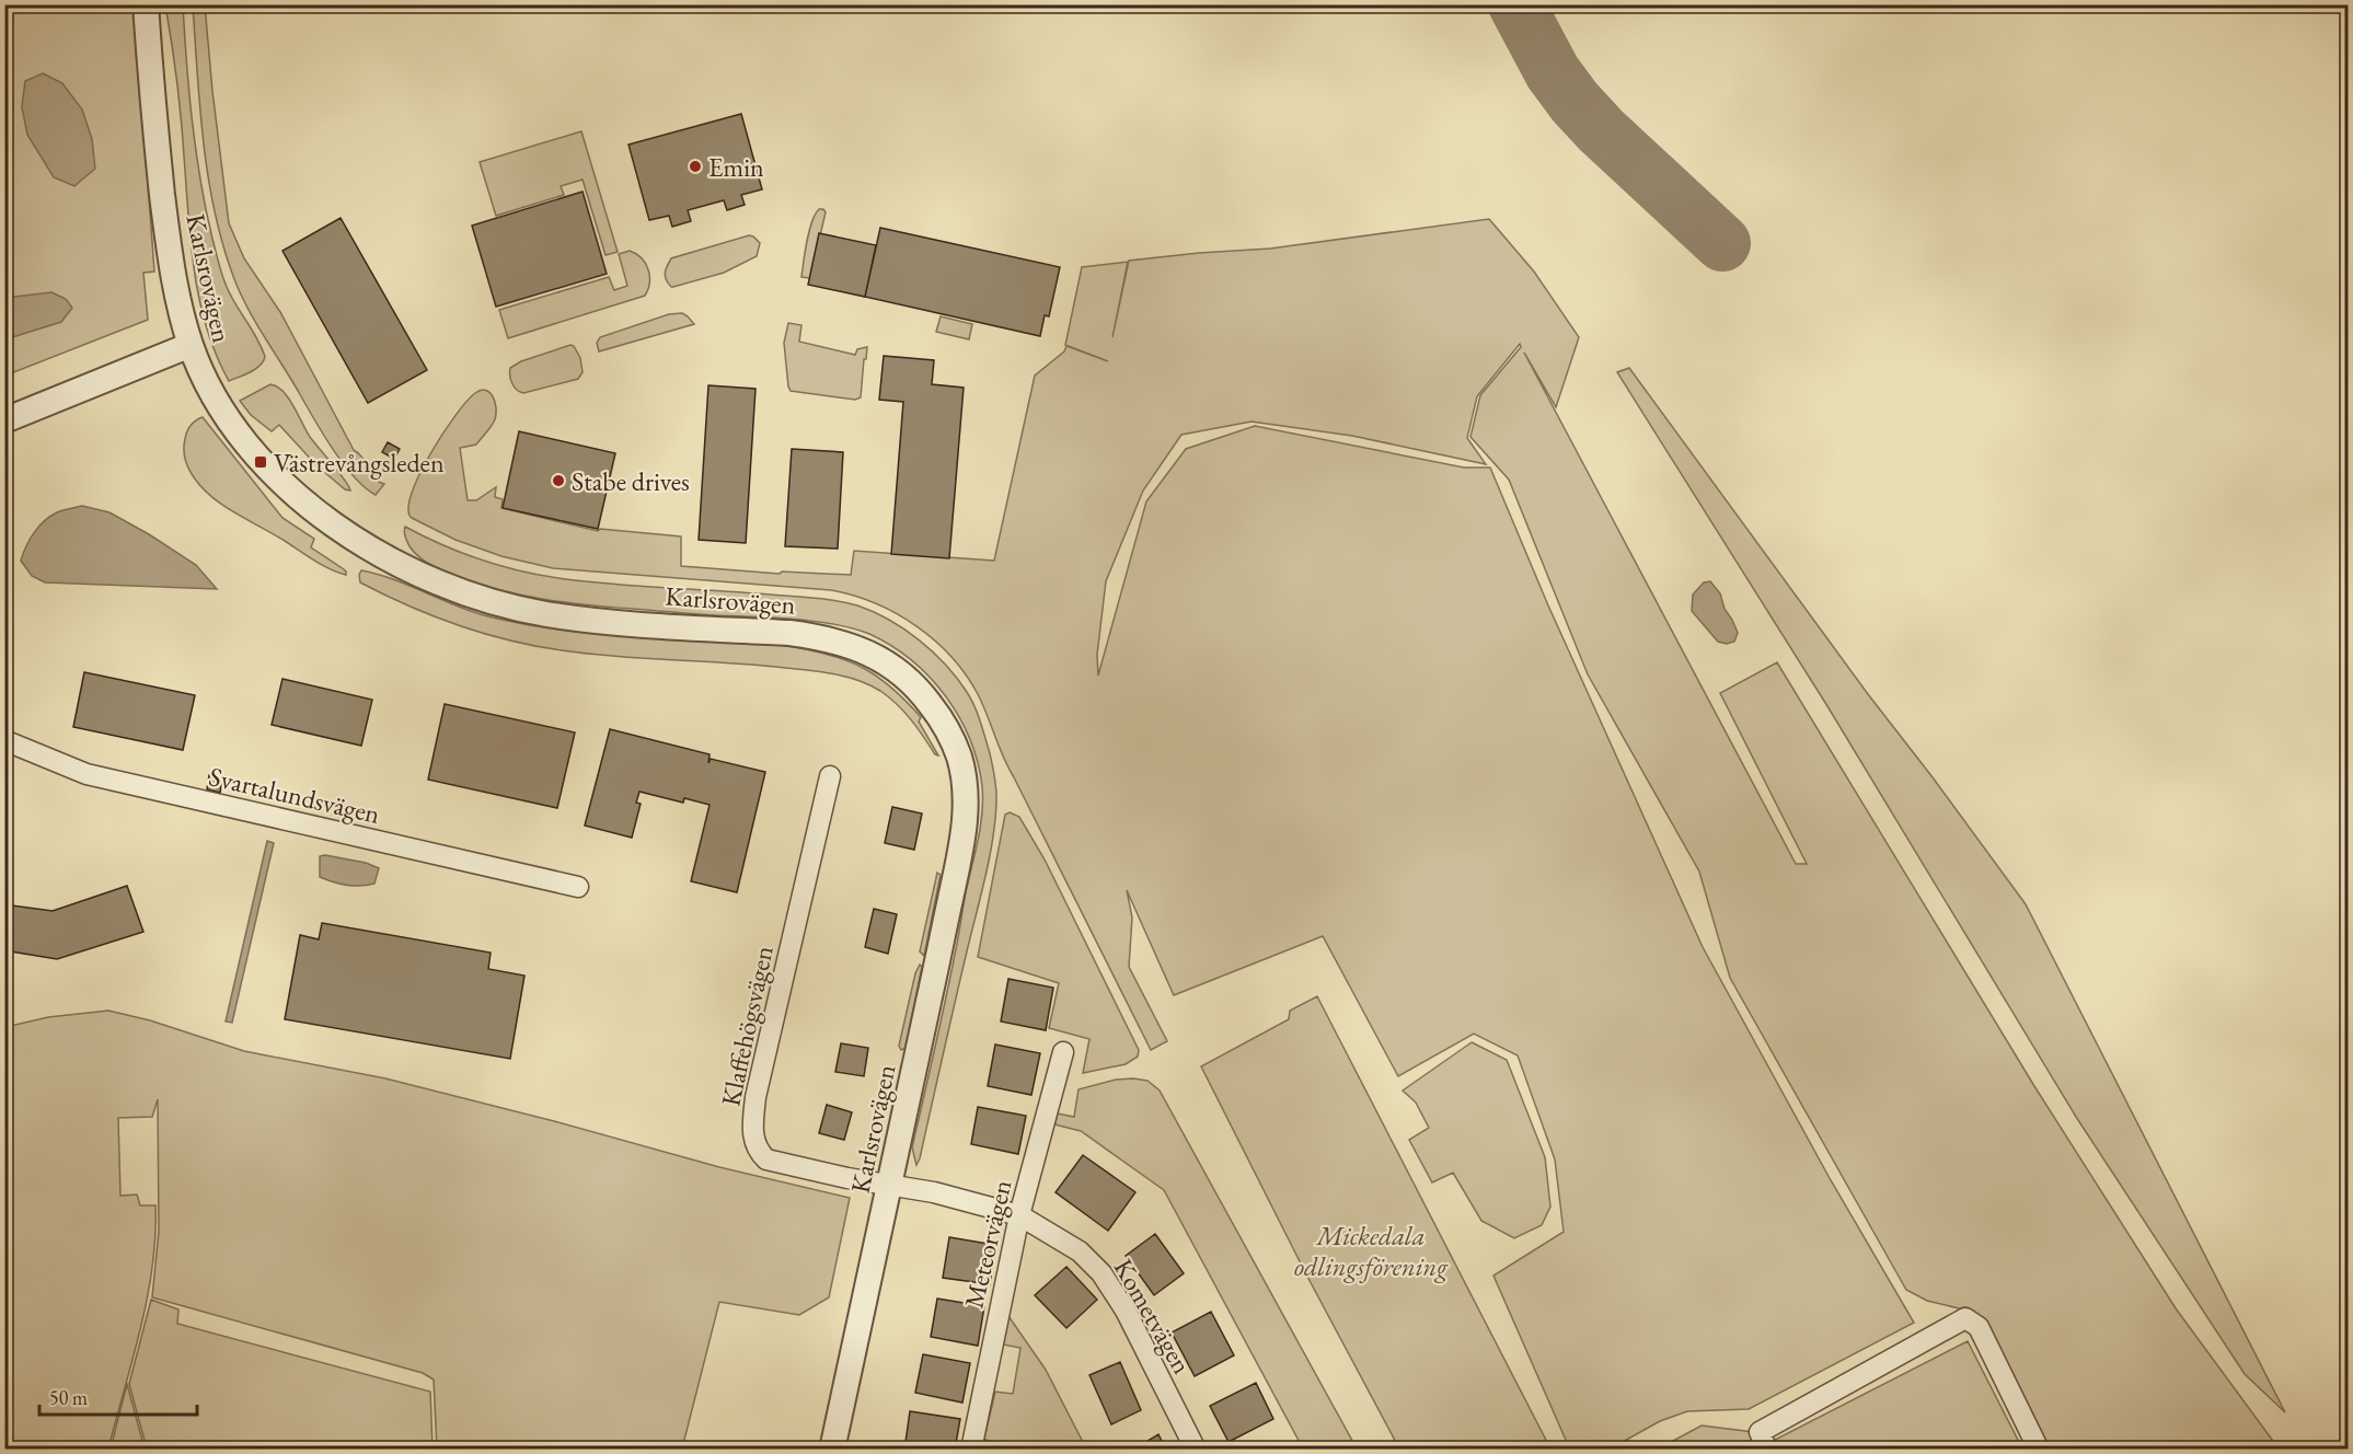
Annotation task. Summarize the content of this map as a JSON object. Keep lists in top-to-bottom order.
{
  "streets": {
    "street": [
      "Karlsrovägen",
      "Svartalundsvägen",
      "Klaffehögsvägen",
      "Meteorvägen",
      "Kometvägen"
    ]
  },
  "crossings": [
    ["Karlsrovägen", "Klaffehögsvägen"],
    ["Karlsrovägen", "Kometvägen"],
    ["Klaffehögsvägen", "Kometvägen"],
    ["Meteorvägen", "Kometvägen"]
  ],
  "parks": ["Mickedala odlingsförening"],
  "places": {
    "other": ["Emin", "Stabe drives"],
    "transit": ["Västrevångsleden"]
  },
  "scale_bar": "50 m"
}
